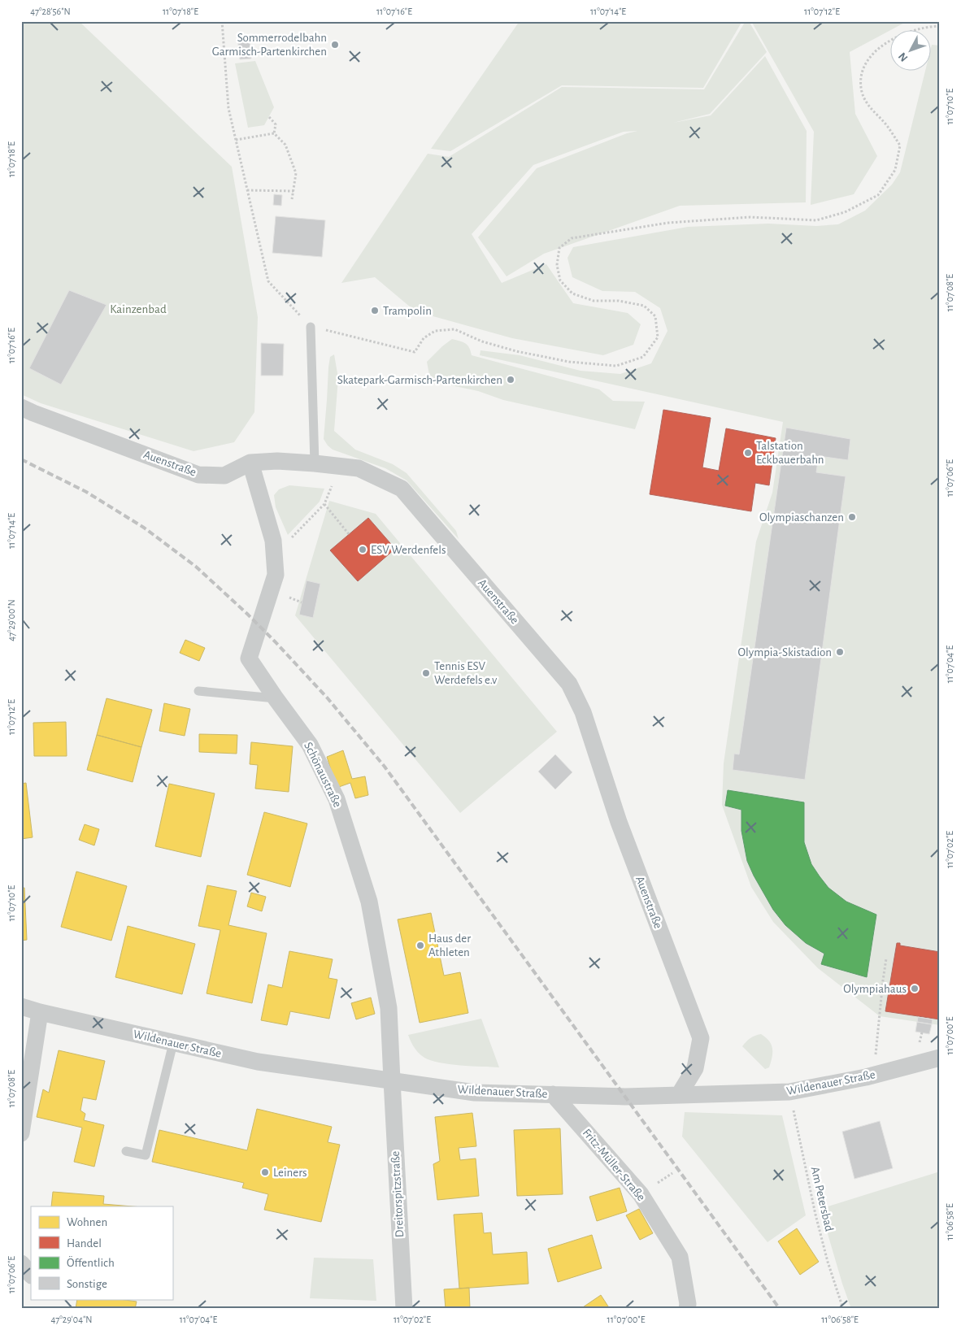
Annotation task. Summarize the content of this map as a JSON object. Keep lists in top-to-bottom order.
{
  "streets": {
    "street": [
      "Auenstraße",
      "Schönaustraße",
      "Wildenauer Straße",
      "Fritz-Müller-Straße",
      "Dreitorspitzstraße"
    ],
    "path": ["Am Petersbad"]
  },
  "crossings": [
    ["Auenstraße", "Schönaustraße"],
    ["Auenstraße", "Wildenauer Straße"],
    ["Schönaustraße", "Wildenauer Straße"],
    ["Schönaustraße", "Dreitorspitzstraße"],
    ["Wildenauer Straße", "Fritz-Müller-Straße"],
    ["Wildenauer Straße", "Dreitorspitzstraße"],
    ["Wildenauer Straße", "Am Petersbad"]
  ],
  "parks": ["Kainzenbad"],
  "places": [
    "Sommerrodelbahn Garmisch-Partenkirchen",
    "Trampolin",
    "Skatepark-Garmisch-Partenkirchen",
    "Talstation Eckbauerbahn",
    "Olympiaschanzen",
    "ESV Werdenfels",
    "Olympia-Skistadion",
    "Tennis ESV Werdefels e.v",
    "Haus der Athleten",
    "Olympiahaus",
    "Leiners"
  ],
  "legend": [
    "Wohnen",
    "Handel",
    "Öffentlich",
    "Sonstige"
  ],
  "north": "bottom left",
  "coordinates": [
    "47°28'56\"N",
    "11°07'18\"E",
    "11°07'16\"E",
    "11°07'14\"E",
    "11°07'12\"E",
    "11°07'10\"E",
    "11°07'08\"E",
    "11°07'06\"E",
    "47°29'00\"N",
    "11°07'04\"E",
    "11°07'02\"E",
    "11°07'00\"E",
    "11°06'58\"E",
    "47°29'04\"N"
  ]
}
